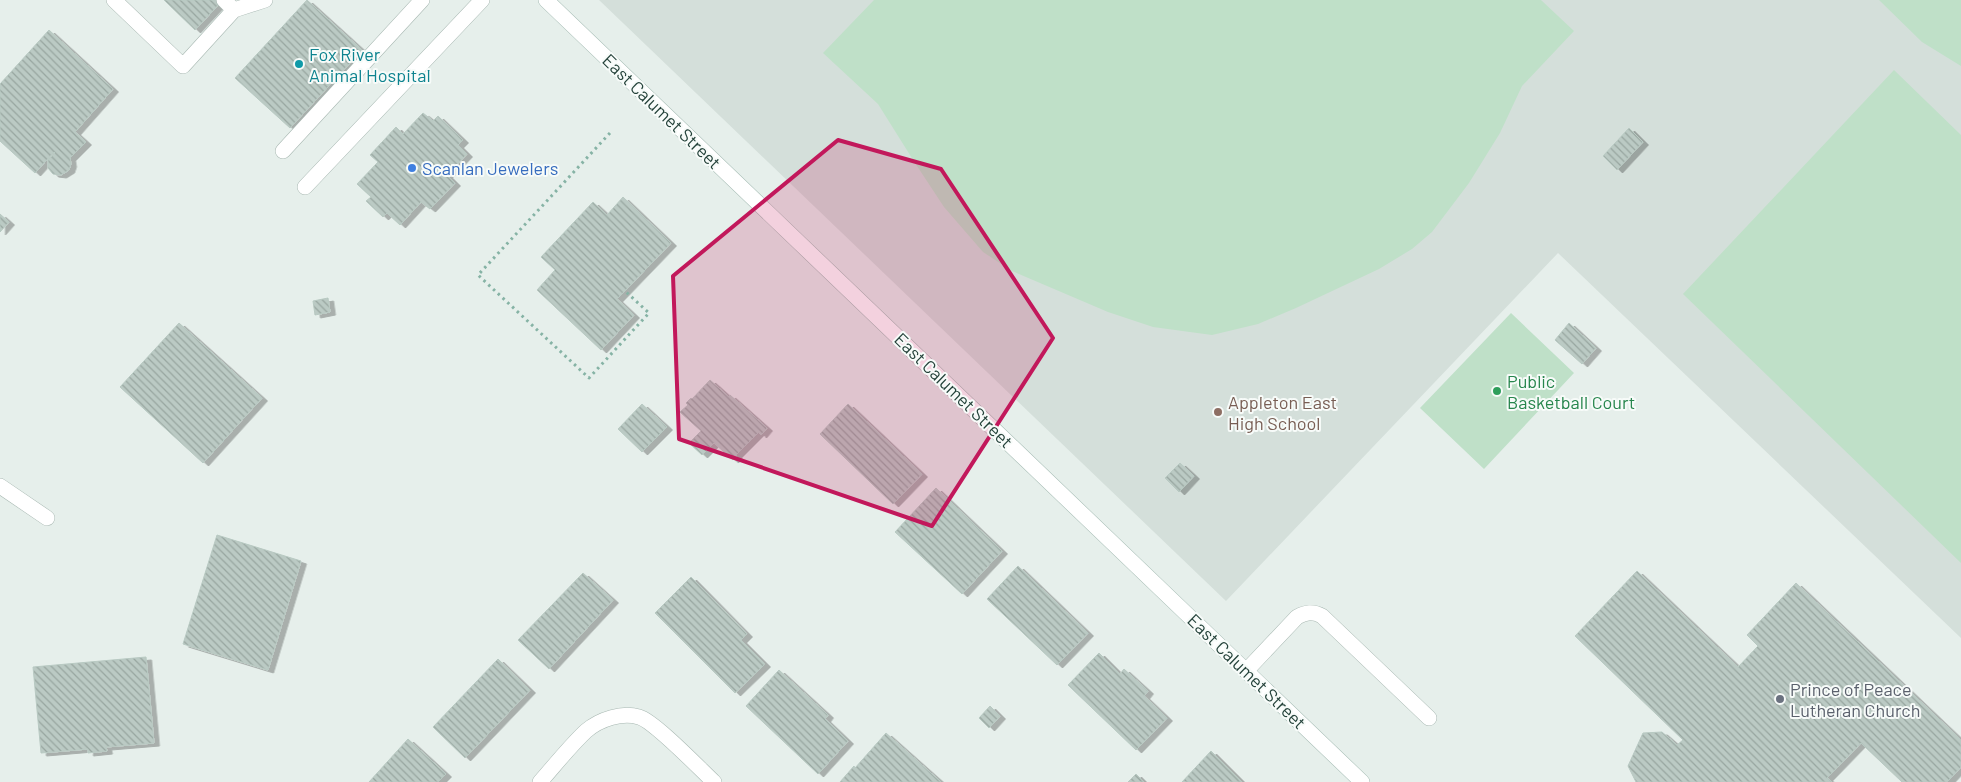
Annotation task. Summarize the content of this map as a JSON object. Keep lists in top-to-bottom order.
{
  "streets": {
    "main road": ["East Calumet Street"]
  },
  "places": [
    "Fox River Animal Hospital",
    "Scanlan Jewelers",
    "Public Basketball Court",
    "Appleton East High School",
    "Prince of Peace Lutheran Church"
  ]
}
